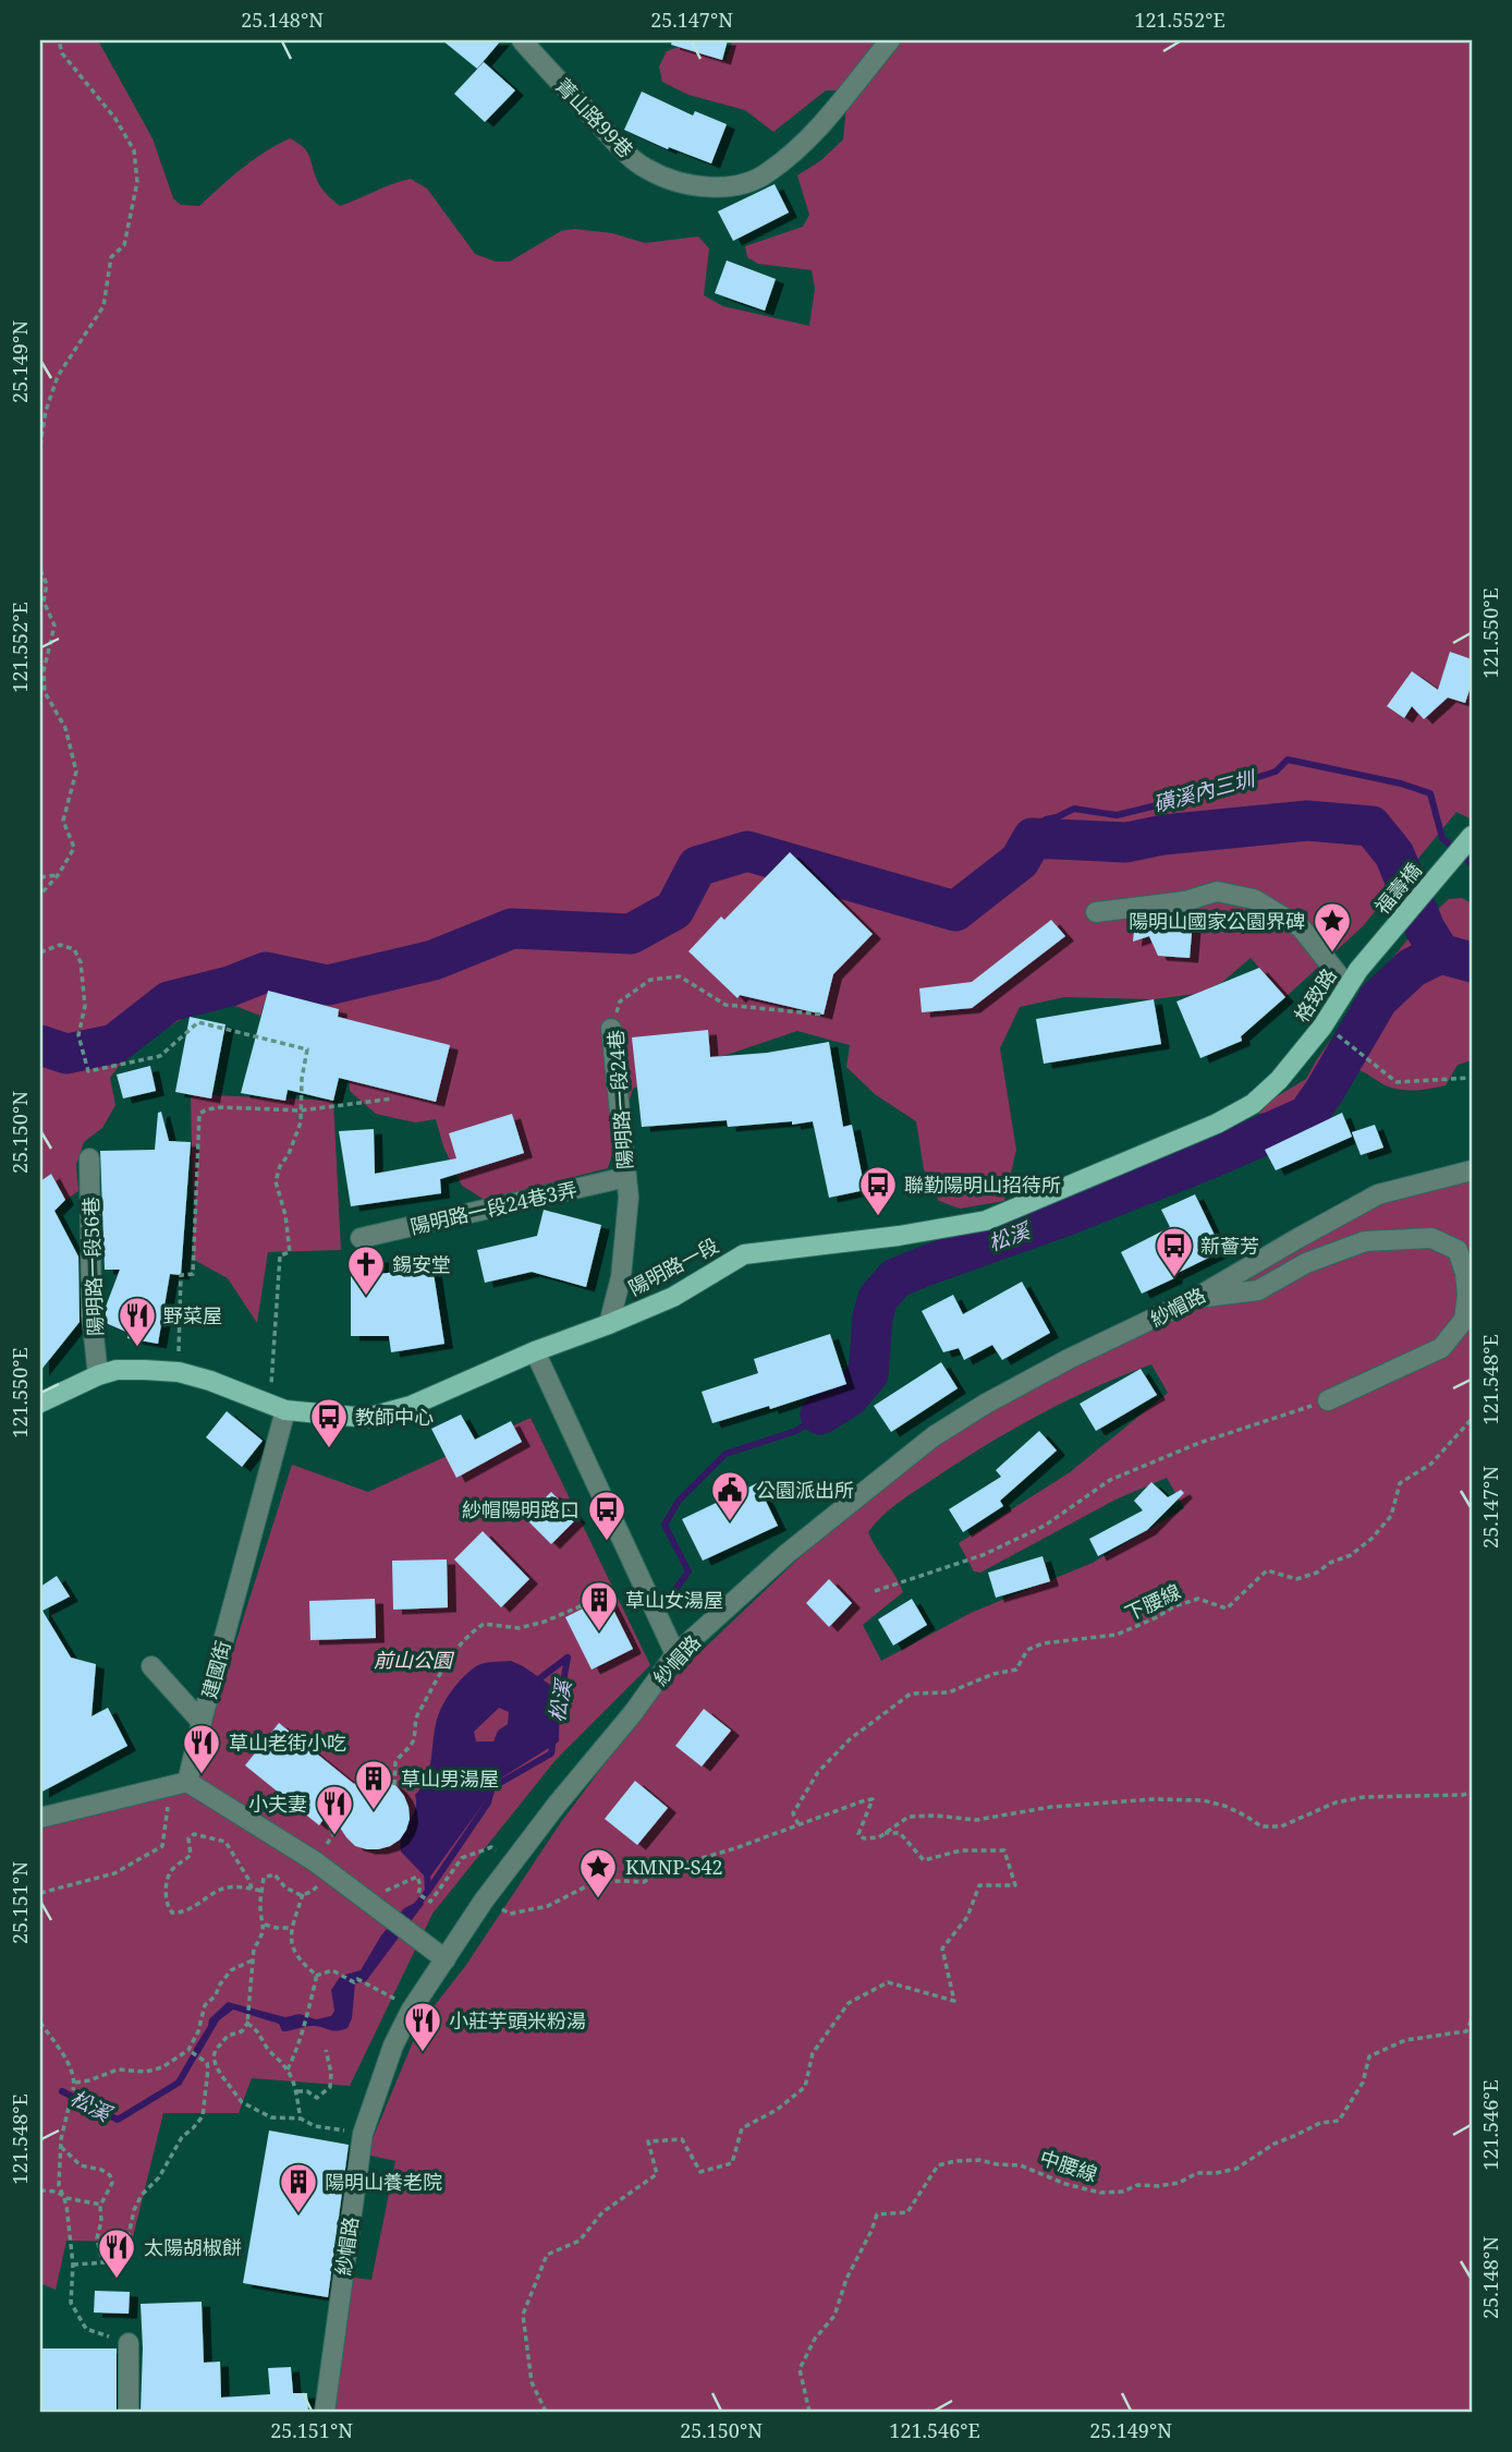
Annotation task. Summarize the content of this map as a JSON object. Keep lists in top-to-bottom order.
{
  "streets": {
    "main road": ["福壽橋", "格致路", "陽明路一段"],
    "street": [
      "菁山路99巷",
      "陽明路一段24巷",
      "陽明路一段24巷3弄",
      "陽明路一段56巷",
      "紗帽路",
      "建國街"
    ],
    "path": ["下腰線", "中腰線"]
  },
  "crossings": [
    ["福壽橋", "格致路"],
    ["格致路", "陽明路一段"],
    ["陽明路一段24巷", "陽明路一段24巷3弄"],
    ["陽明路一段24巷", "陽明路一段"],
    ["陽明路一段56巷", "陽明路一段"],
    ["陽明路一段", "建國街"]
  ],
  "water": ["磺溪內三圳", "松溪"],
  "parks": ["前山公園"],
  "places": {
    "place": ["陽明山國家公園界碑", "KMNP-S42"],
    "bus stop": [
      "聯勤陽明山招待所",
      "新薈芳",
      "教師中心",
      "紗帽陽明路口"
    ],
    "church": ["錫安堂"],
    "restaurant": [
      "野菜屋",
      "草山老街小吃",
      "小夫妻",
      "小莊芋頭米粉湯",
      "太陽胡椒餅"
    ],
    "public building": ["公園派出所"],
    "building": ["草山女湯屋", "草山男湯屋", "陽明山養老院"]
  },
  "coordinates": [
    "25.148°N",
    "25.147°N",
    "121.552°E",
    "25.149°N",
    "121.550°E",
    "25.150°N",
    "121.548°E",
    "25.151°N",
    "121.546°E"
  ]
}
